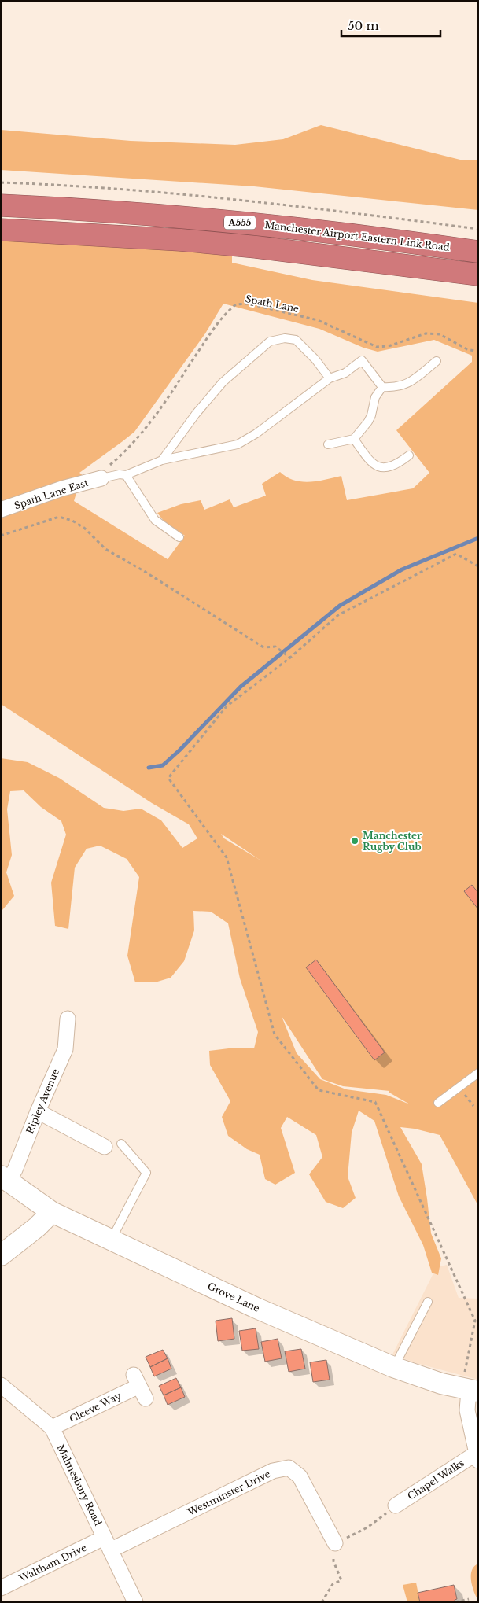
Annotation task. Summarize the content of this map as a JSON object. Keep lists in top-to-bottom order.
{
  "streets": {
    "highway": ["A555", "Manchester Airport Eastern Link Road"],
    "main road": ["Grove Lane"],
    "street": [
      "Spath Lane East",
      "Ripley Avenue",
      "Cleeve Way",
      "Chapel Walks",
      "Malmesbury Road",
      "Westminster Drive",
      "Waltham Drive"
    ],
    "path": ["Spath Lane"]
  },
  "crossings": [
    ["Ripley Avenue", "Grove Lane"],
    ["Cleeve Way", "Malmesbury Road"],
    ["Malmesbury Road", "Westminster Drive"],
    ["Malmesbury Road", "Waltham Drive"],
    ["Westminster Drive", "Waltham Drive"]
  ],
  "places": ["Manchester Rugby Club"],
  "scale_bar": "50 m"
}
